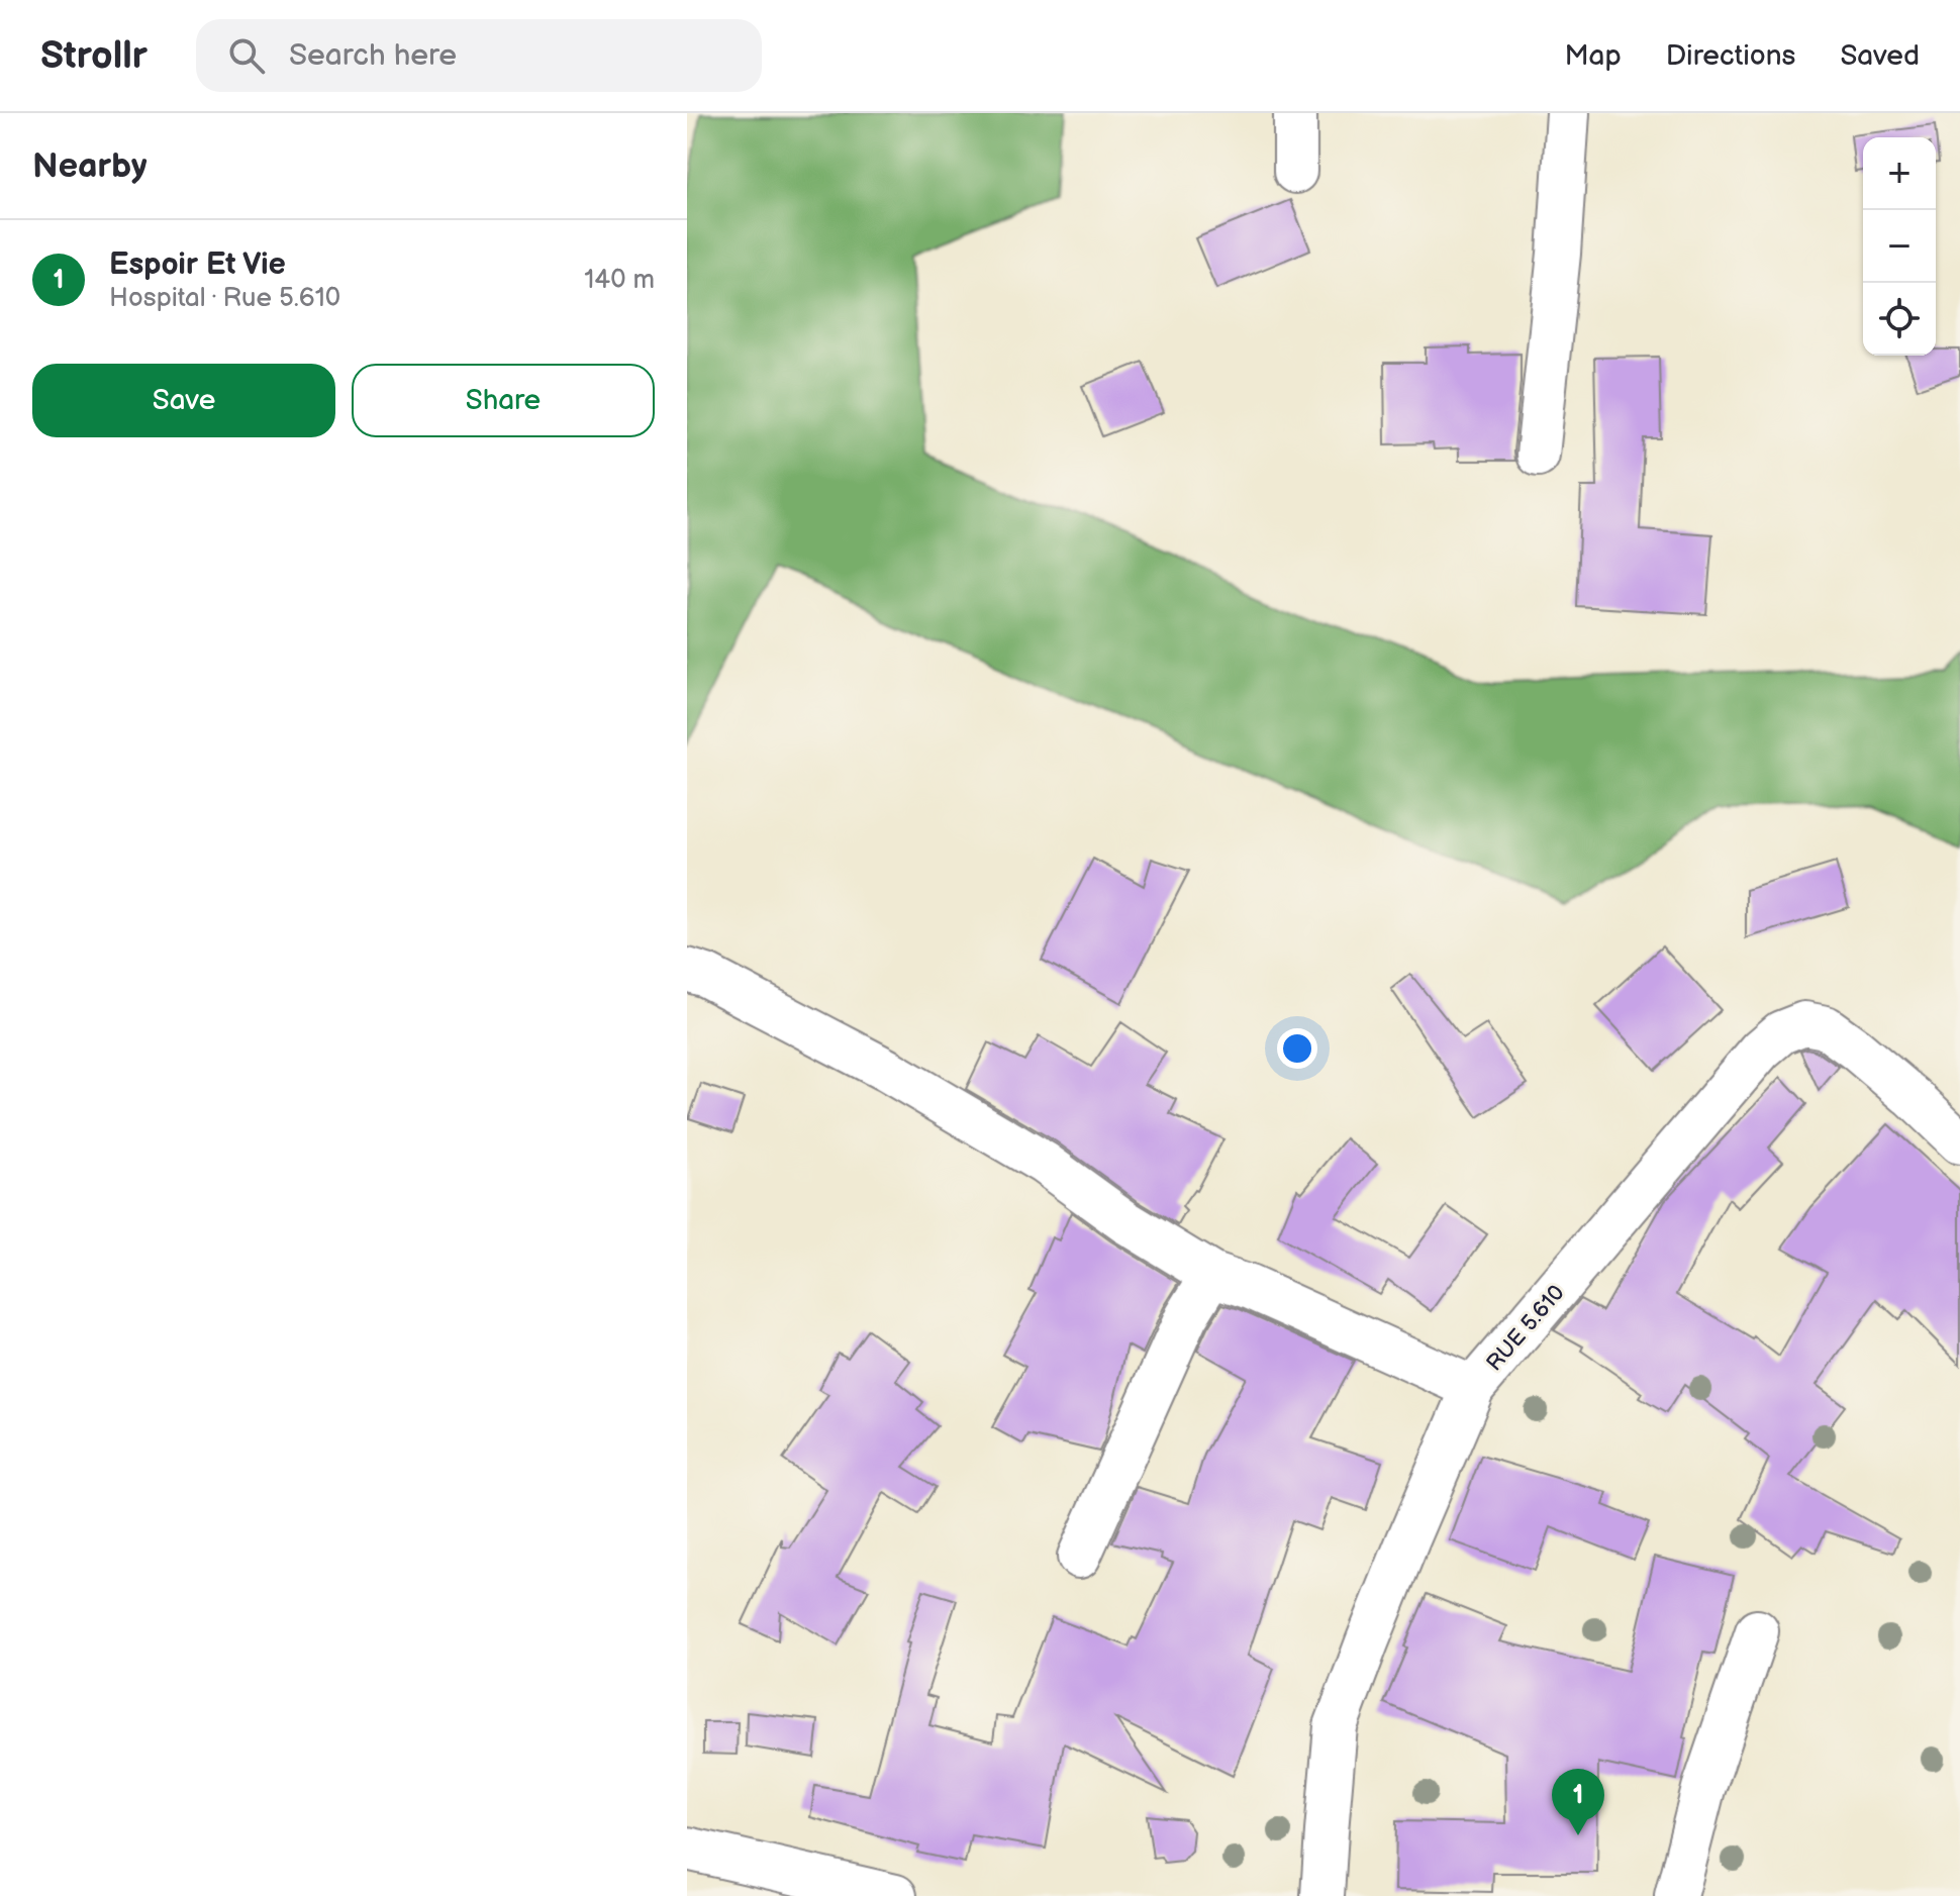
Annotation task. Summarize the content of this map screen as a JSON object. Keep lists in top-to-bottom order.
{
  "streets": {
    "street": ["RUE 5.610"]
  },
  "page": {
    "header": "Strollr",
    "search": "Search here",
    "nav": ["Map", "Directions", "Saved"],
    "heading": "Nearby",
    "map_buttons": ["+", "−"],
    "list": [
      {
        "mark": "1",
        "name": "Espoir Et Vie",
        "note": "Hospital · Rue 5.610",
        "value": "140 m"
      }
    ],
    "buttons": ["Save", "Share"],
    "pins": "1"
  }
}
